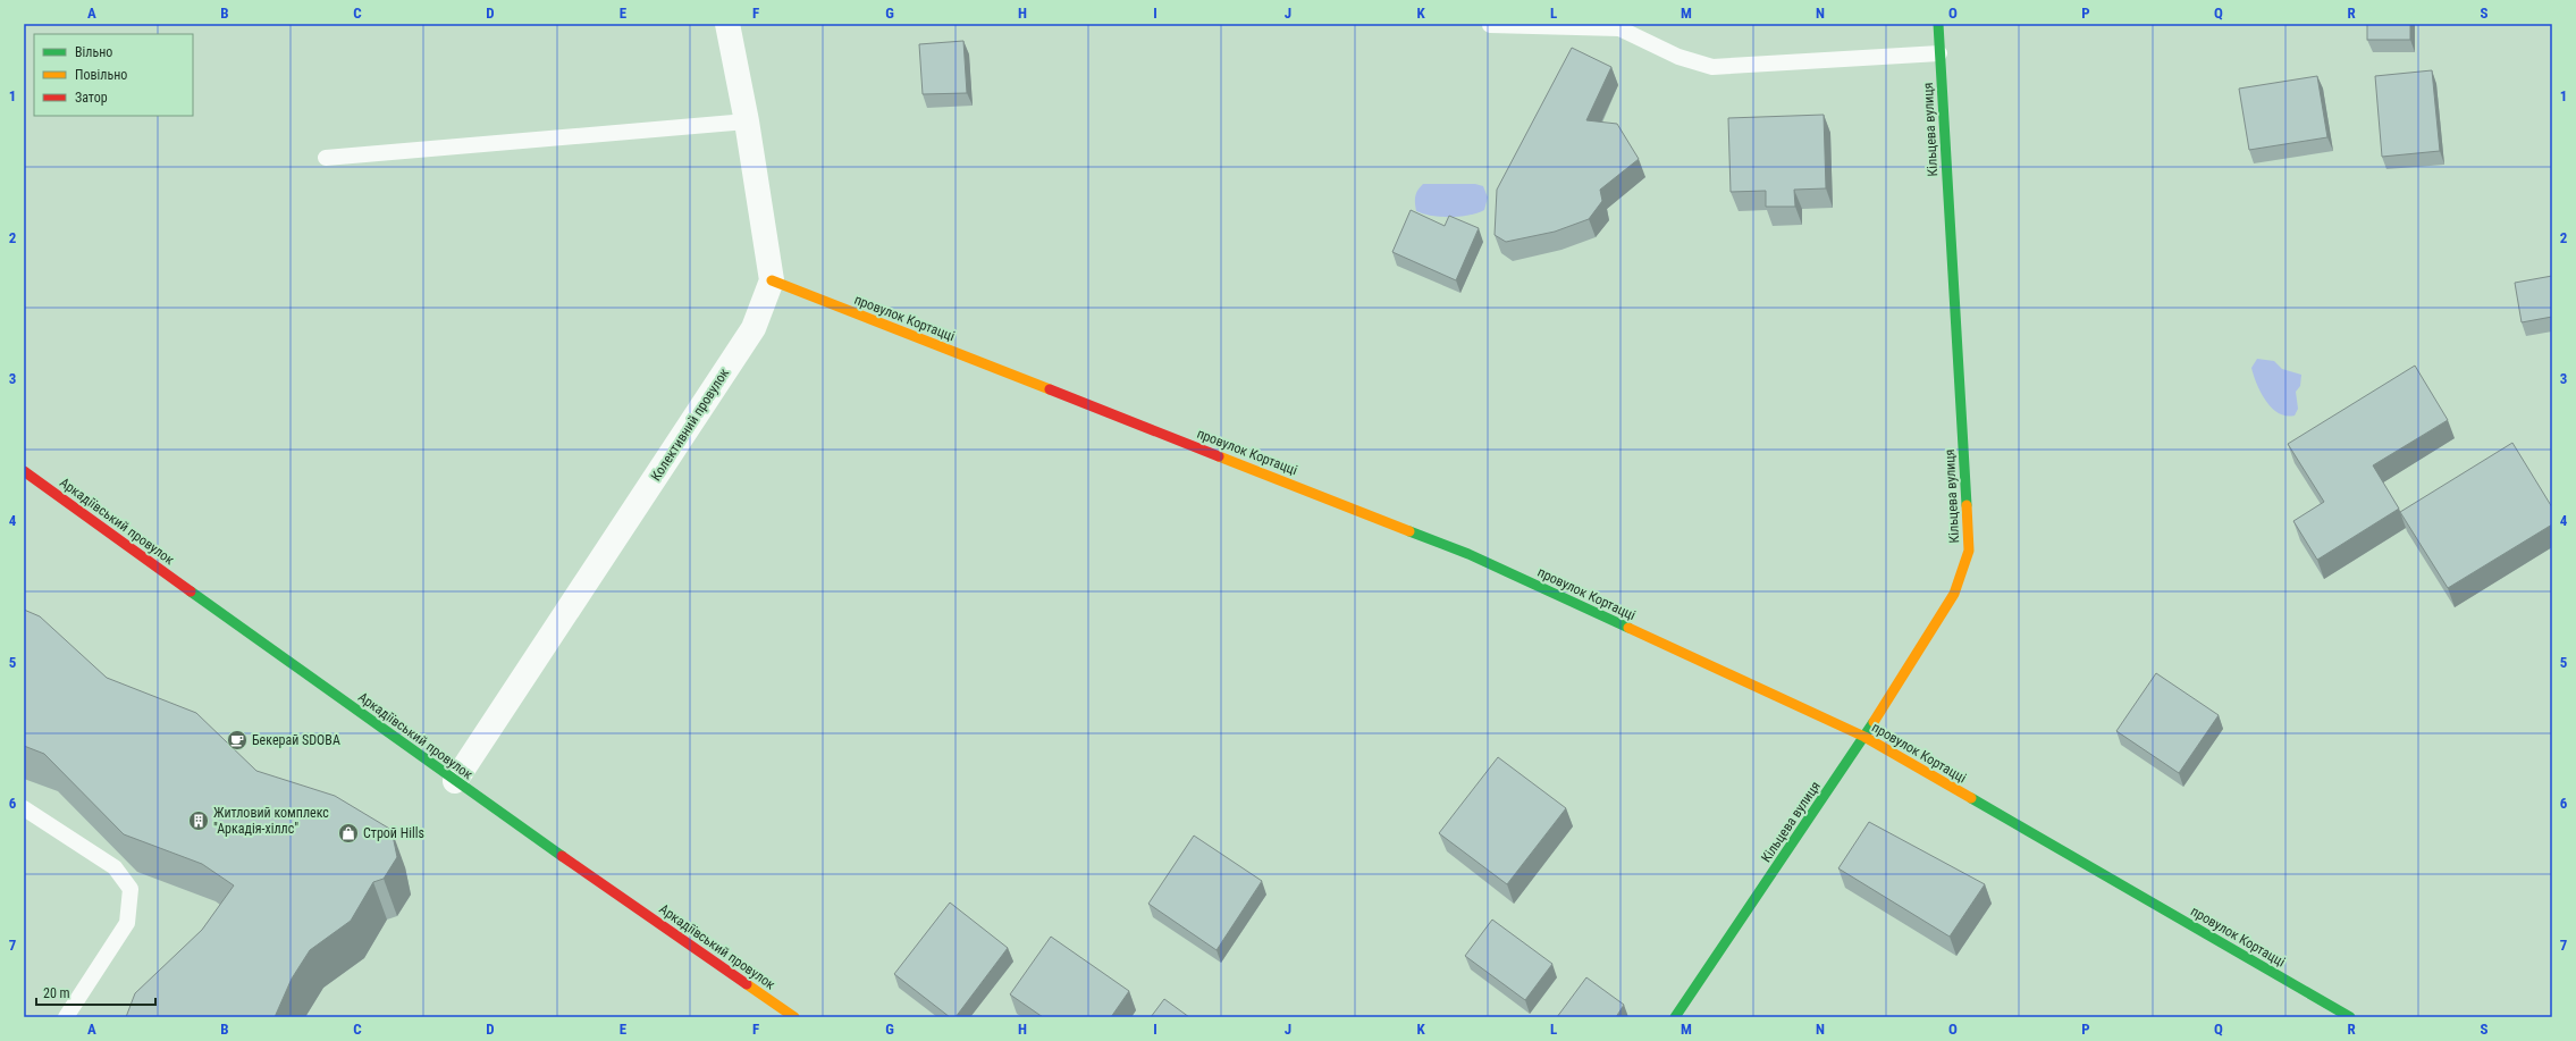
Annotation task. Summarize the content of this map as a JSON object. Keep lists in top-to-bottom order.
{
  "streets": {
    "street": [
      "Кільцева вулиця",
      "провулок Кортацці",
      "Колективний провулок",
      "Аркадіївський провулок"
    ]
  },
  "crossings": [
    ["Кільцева вулиця", "провулок Кортацці"],
    ["провулок Кортацці", "Колективний провулок"],
    ["Колективний провулок", "Аркадіївський провулок"]
  ],
  "places": {
    "cafe": ["Бекерай SDOBA"],
    "building": ["Житловий комплекс \"Аркадія-хіллс\""],
    "shop": ["Строй Hills"]
  },
  "legend": ["Вільно", "Повільно", "Затор"],
  "scale_bar": "20 m",
  "grid": {
    "columns": [
      "A",
      "B",
      "C",
      "D",
      "E",
      "F",
      "G",
      "H",
      "I",
      "J",
      "K",
      "L",
      "M",
      "N",
      "O",
      "P",
      "Q",
      "R",
      "S"
    ],
    "rows": [
      "1",
      "2",
      "3",
      "4",
      "5",
      "6",
      "7"
    ]
  }
}
